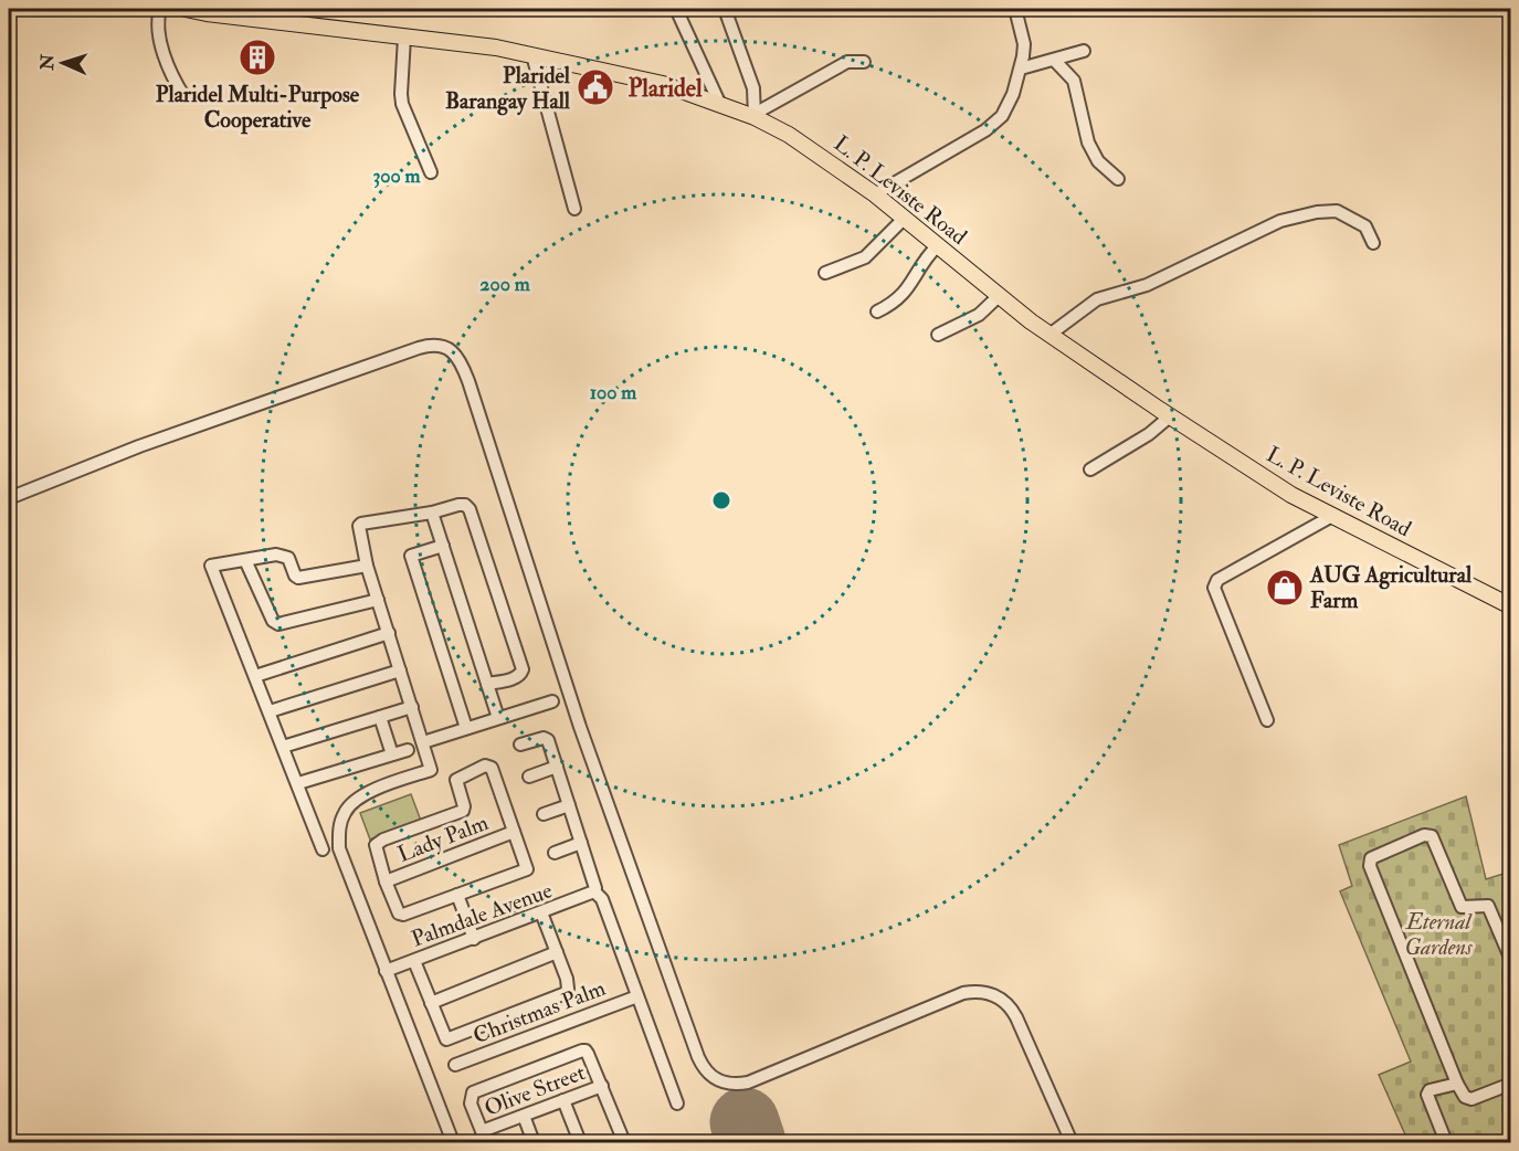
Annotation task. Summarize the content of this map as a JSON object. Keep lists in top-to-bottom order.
{
  "streets": {
    "main road": ["L. P. Leviste Road"],
    "street": [
      "Lady Palm",
      "Palmdale Avenue",
      "Christmas Palm",
      "Olive Street"
    ]
  },
  "districts": ["Plaridel"],
  "parks": ["Eternal Gardens"],
  "places": {
    "building": ["Plaridel Multi-Purpose Cooperative"],
    "public building": ["Plaridel Barangay Hall"],
    "shop": ["AUG Agricultural Farm"]
  },
  "north": "left",
  "rings": ["300 m", "200 m", "100 m"]
}
